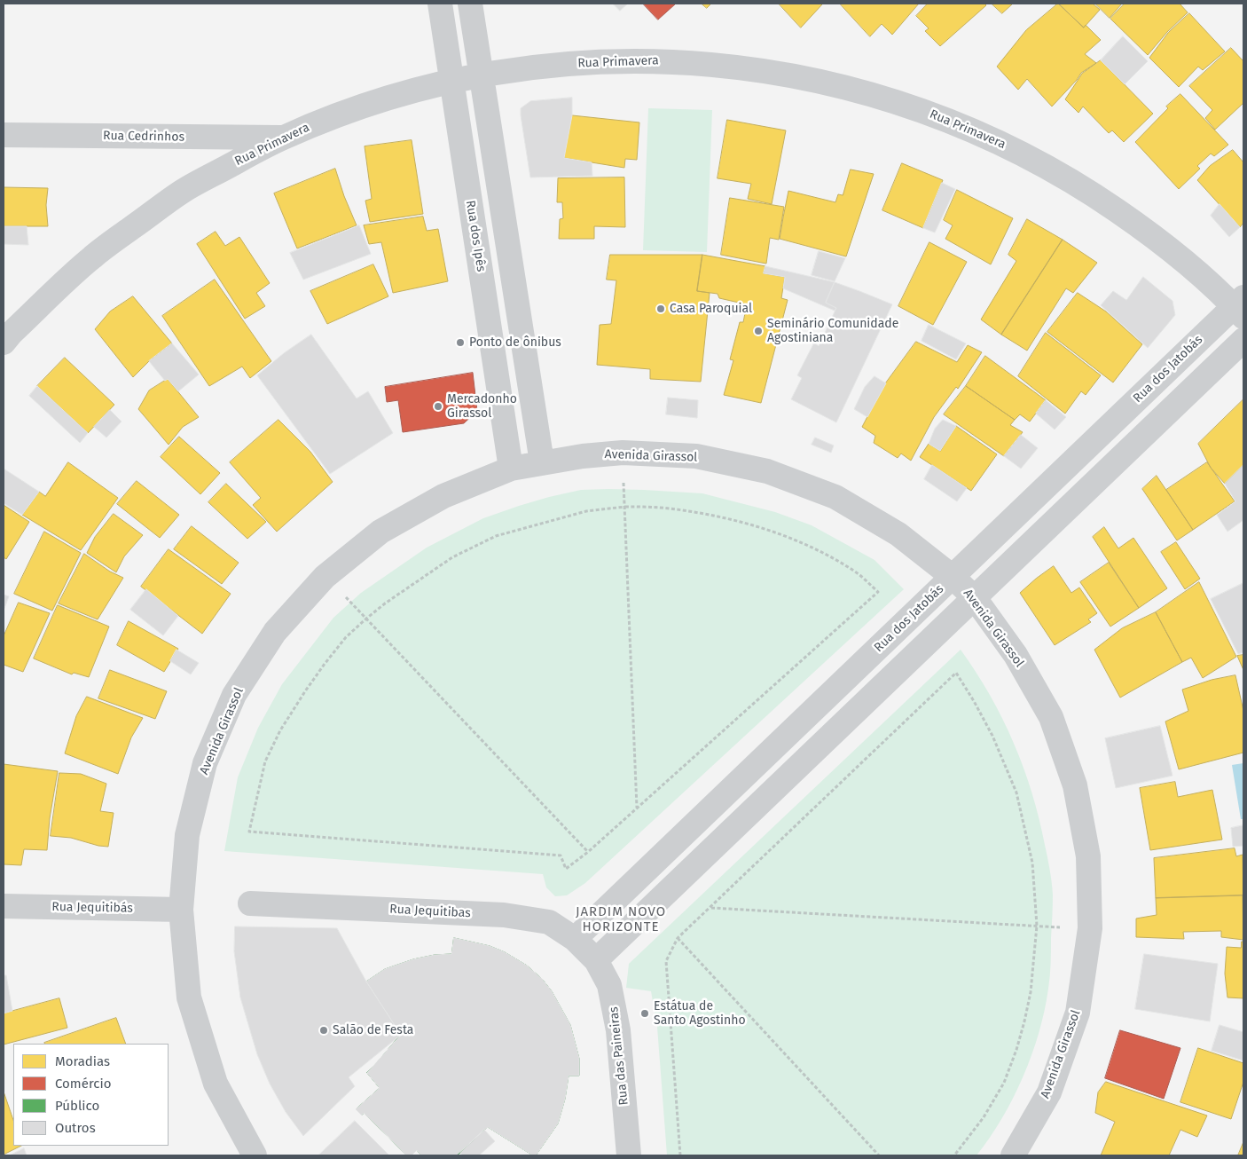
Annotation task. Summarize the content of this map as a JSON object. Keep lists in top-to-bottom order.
{
  "streets": {
    "street": [
      "Rua Primavera",
      "Rua Cedrinhos",
      "Rua dos Ipês",
      "Rua dos Jatobás",
      "Avenida Girassol",
      "Rua Jequitibás",
      "Rua Jequitibas",
      "Rua das Paineiras"
    ]
  },
  "crossings": [
    ["Rua Primavera", "Rua Cedrinhos"],
    ["Rua Primavera", "Rua dos Ipês"],
    ["Rua Primavera", "Rua dos Jatobás"],
    ["Rua dos Ipês", "Avenida Girassol"],
    ["Rua dos Jatobás", "Avenida Girassol"],
    ["Rua dos Jatobás", "Rua Jequitibas"],
    ["Avenida Girassol", "Rua Jequitibás"],
    ["Rua Jequitibas", "Rua das Paineiras"]
  ],
  "districts": ["JARDIM NOVO HORIZONTE"],
  "places": [
    "Casa Paroquial",
    "Seminário Comunidade Agostiniana",
    "Ponto de ônibus",
    "Mercadonho Girassol",
    "Estátua de Santo Agostinho",
    "Salão de Festa"
  ],
  "legend": [
    "Moradias",
    "Comércio",
    "Público",
    "Outros"
  ]
}
